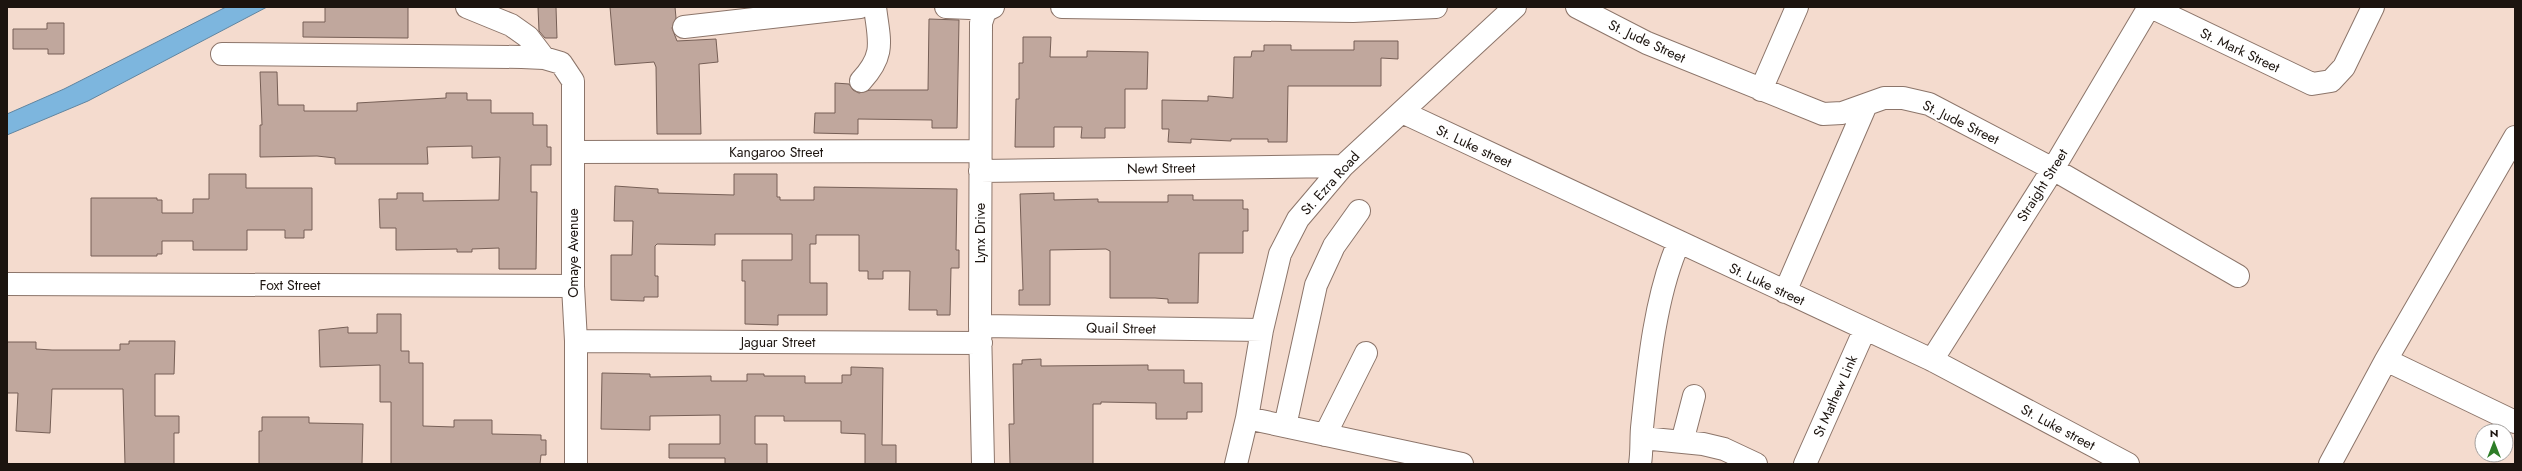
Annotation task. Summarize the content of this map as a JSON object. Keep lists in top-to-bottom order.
{
  "streets": {
    "street": [
      "St. Jude Street",
      "St. Mark Street",
      "St. Luke street",
      "Kangaroo Street",
      "Newt Street",
      "St. Ezra Road",
      "Straight Street",
      "Lynx Drive",
      "Omaye Avenue",
      "Foxt Street",
      "Quail Street",
      "Jaguar Street",
      "St Mathew Link"
    ]
  },
  "crossings": [
    ["St. Jude Street", "Straight Street"],
    ["St. Mark Street", "Straight Street"],
    ["St. Luke street", "St. Ezra Road"],
    ["St. Luke street", "Straight Street"],
    ["St. Luke street", "St Mathew Link"],
    ["Kangaroo Street", "Newt Street"],
    ["Kangaroo Street", "Lynx Drive"],
    ["Kangaroo Street", "Omaye Avenue"],
    ["Newt Street", "St. Ezra Road"],
    ["Newt Street", "Lynx Drive"],
    ["St. Ezra Road", "Quail Street"],
    ["Lynx Drive", "Quail Street"],
    ["Lynx Drive", "Jaguar Street"],
    ["Omaye Avenue", "Foxt Street"],
    ["Omaye Avenue", "Jaguar Street"],
    ["Quail Street", "Jaguar Street"]
  ],
  "north": "top"
}
